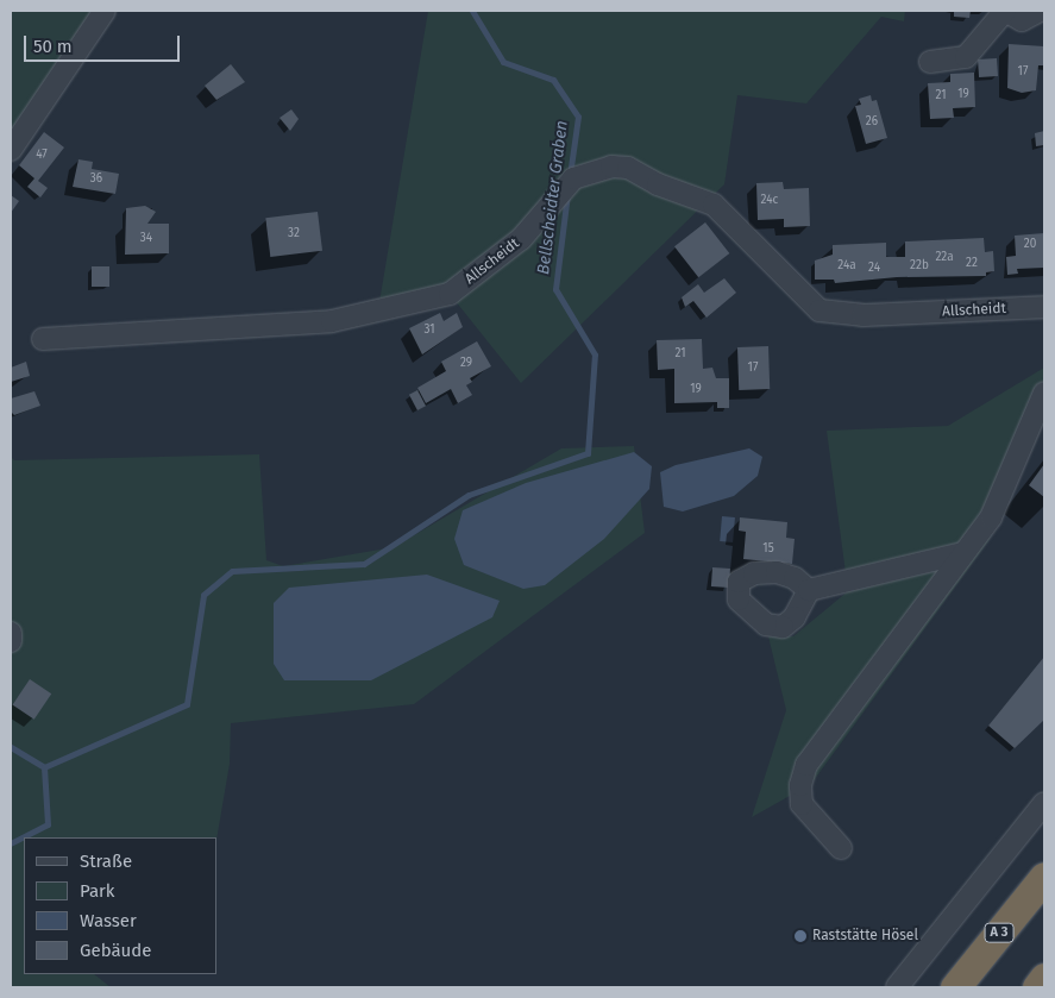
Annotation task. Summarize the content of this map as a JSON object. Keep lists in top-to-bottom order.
{
  "streets": {
    "highway": ["A 3"],
    "street": ["Allscheidt"]
  },
  "water": ["Bellscheidter Graben"],
  "places": ["Raststätte Hösel"],
  "house_numbers": [
    "17",
    "19",
    "21",
    "26",
    "47",
    "36",
    "24c",
    "32",
    "34",
    "20",
    "22a",
    "22",
    "24a",
    "22b",
    "24",
    "31",
    "21",
    "29",
    "17",
    "19",
    "15"
  ],
  "legend": [
    "Straße",
    "Park",
    "Wasser",
    "Gebäude"
  ],
  "scale_bar": "50 m"
}
